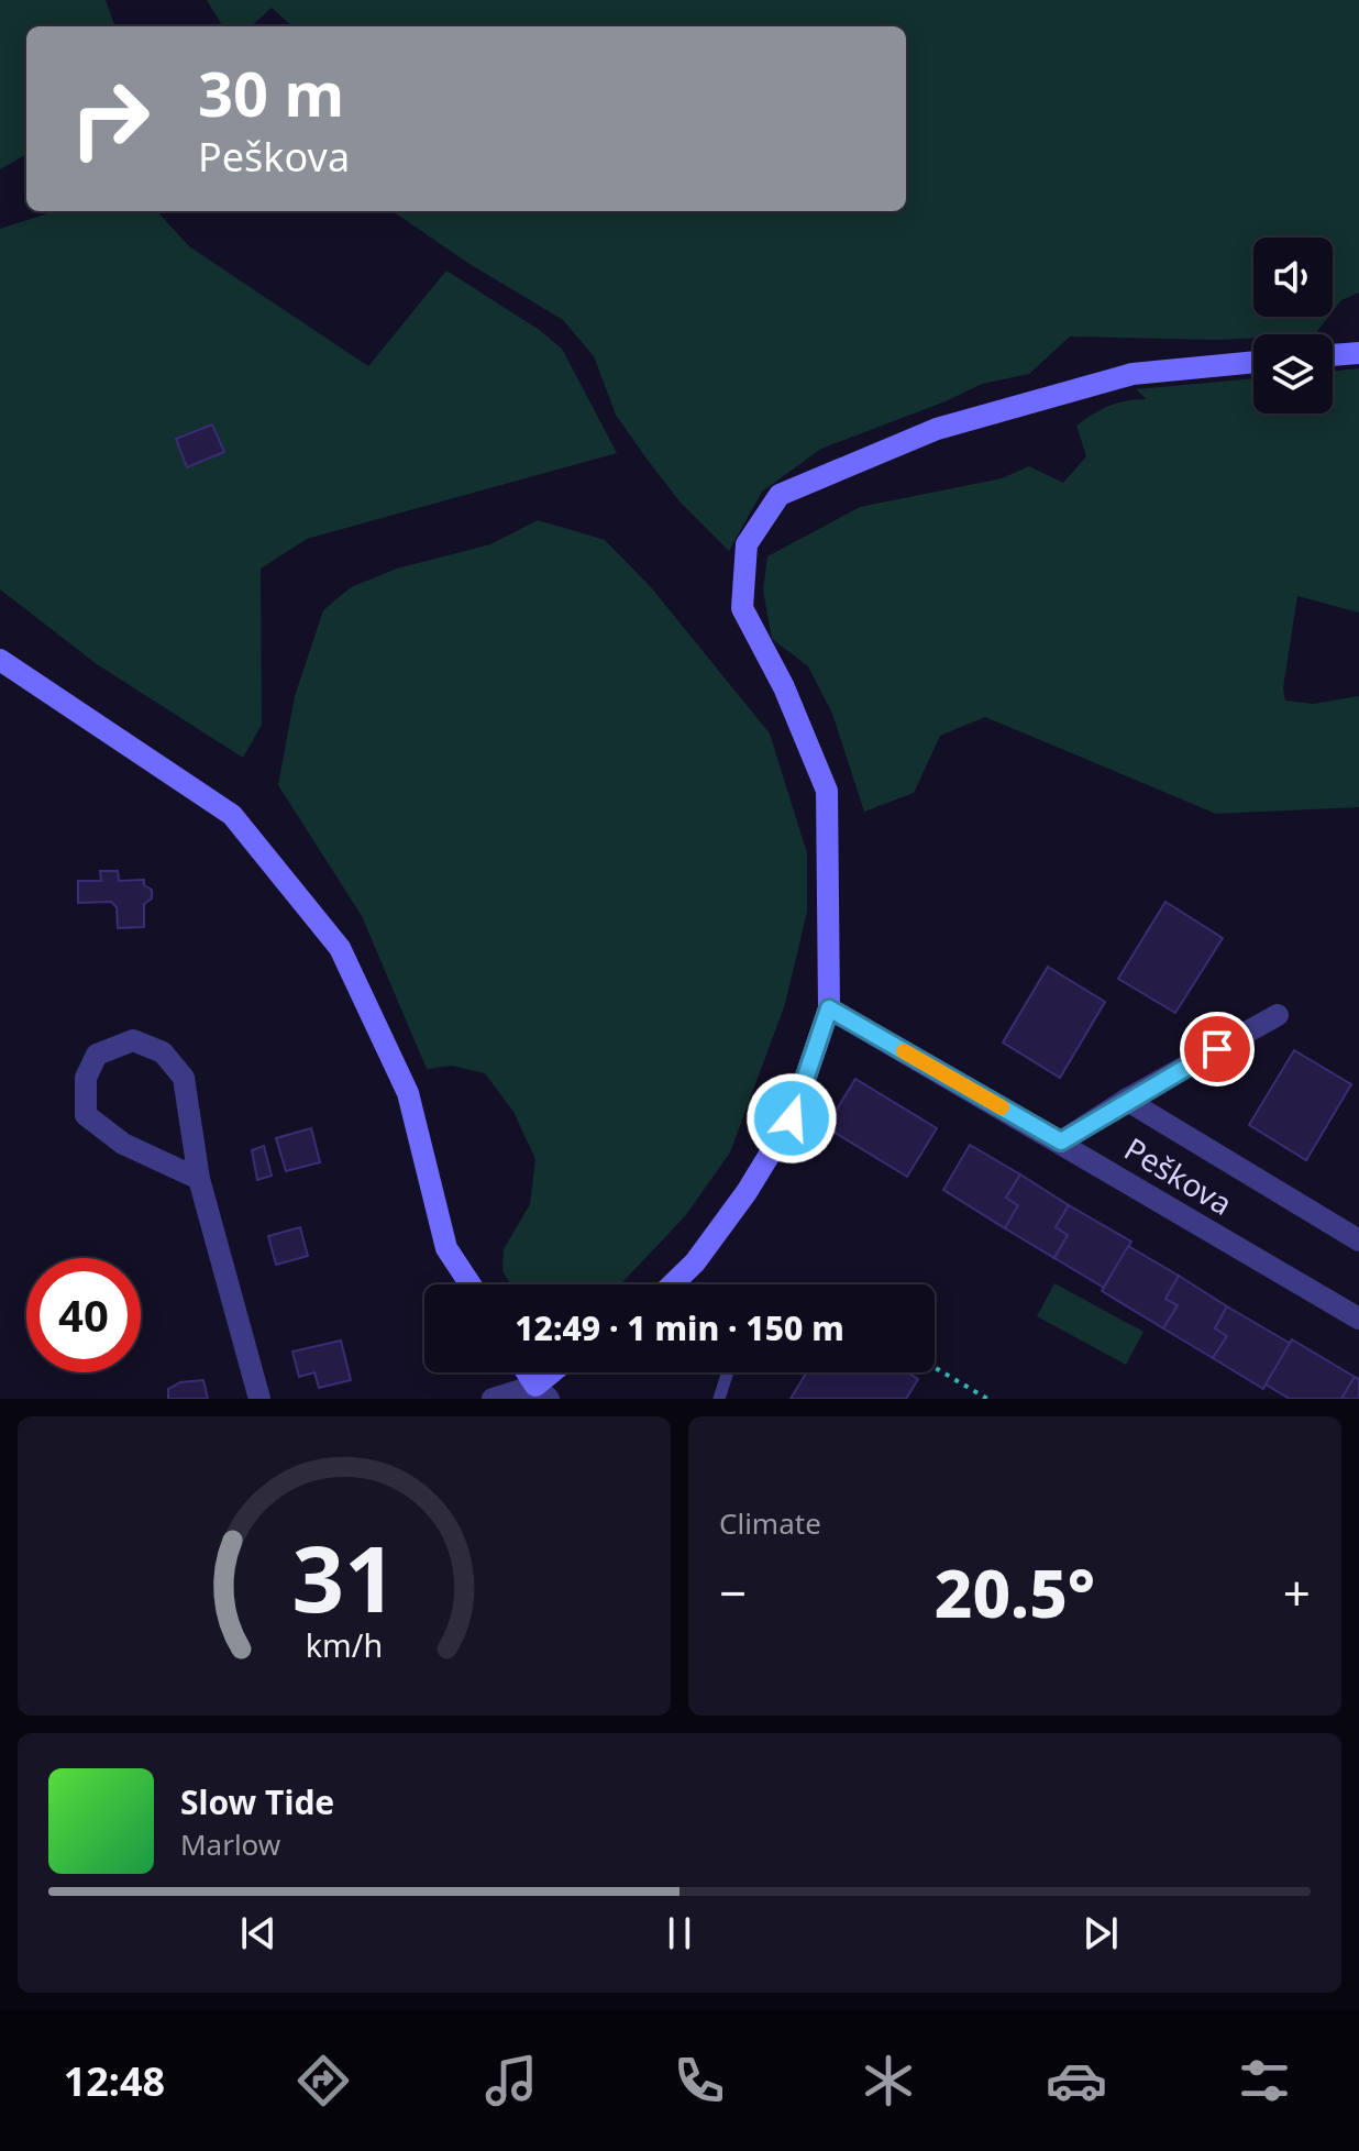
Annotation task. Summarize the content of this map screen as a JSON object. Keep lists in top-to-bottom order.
{
  "streets": {
    "street": ["Peškova"]
  },
  "page": {
    "turn": ["30 m", "Peškova"],
    "limit": "40",
    "trip": "12:49 · 1 min · 150 m",
    "tile": "Climate",
    "heat": ["−", "20.5°", "+"],
    "song": ["Slow Tide", "Marlow"],
    "tabs": "12:48",
    "gauge": ["31", "km/h"]
  }
}
